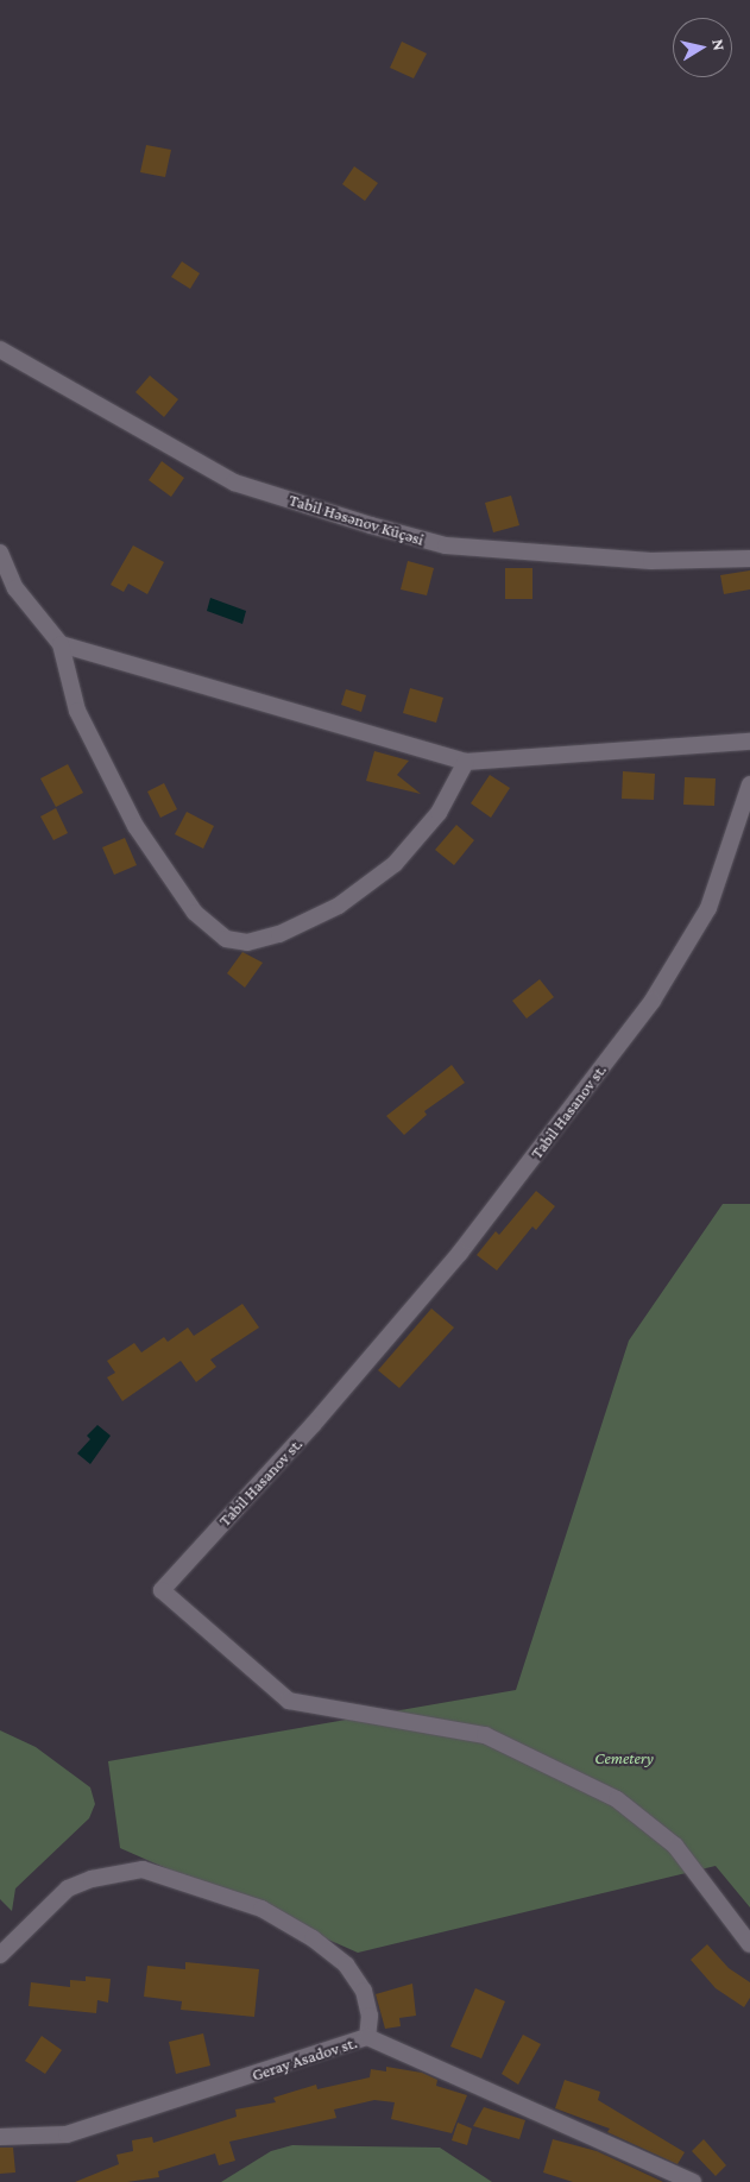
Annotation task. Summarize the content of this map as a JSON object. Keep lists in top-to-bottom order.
{
  "streets": {
    "street": ["Tabil Həsənov Küçəsi", "Tabil Hasanov st.", "Geray Asadov st."]
  },
  "parks": ["Cemetery"],
  "north": "right"
}
